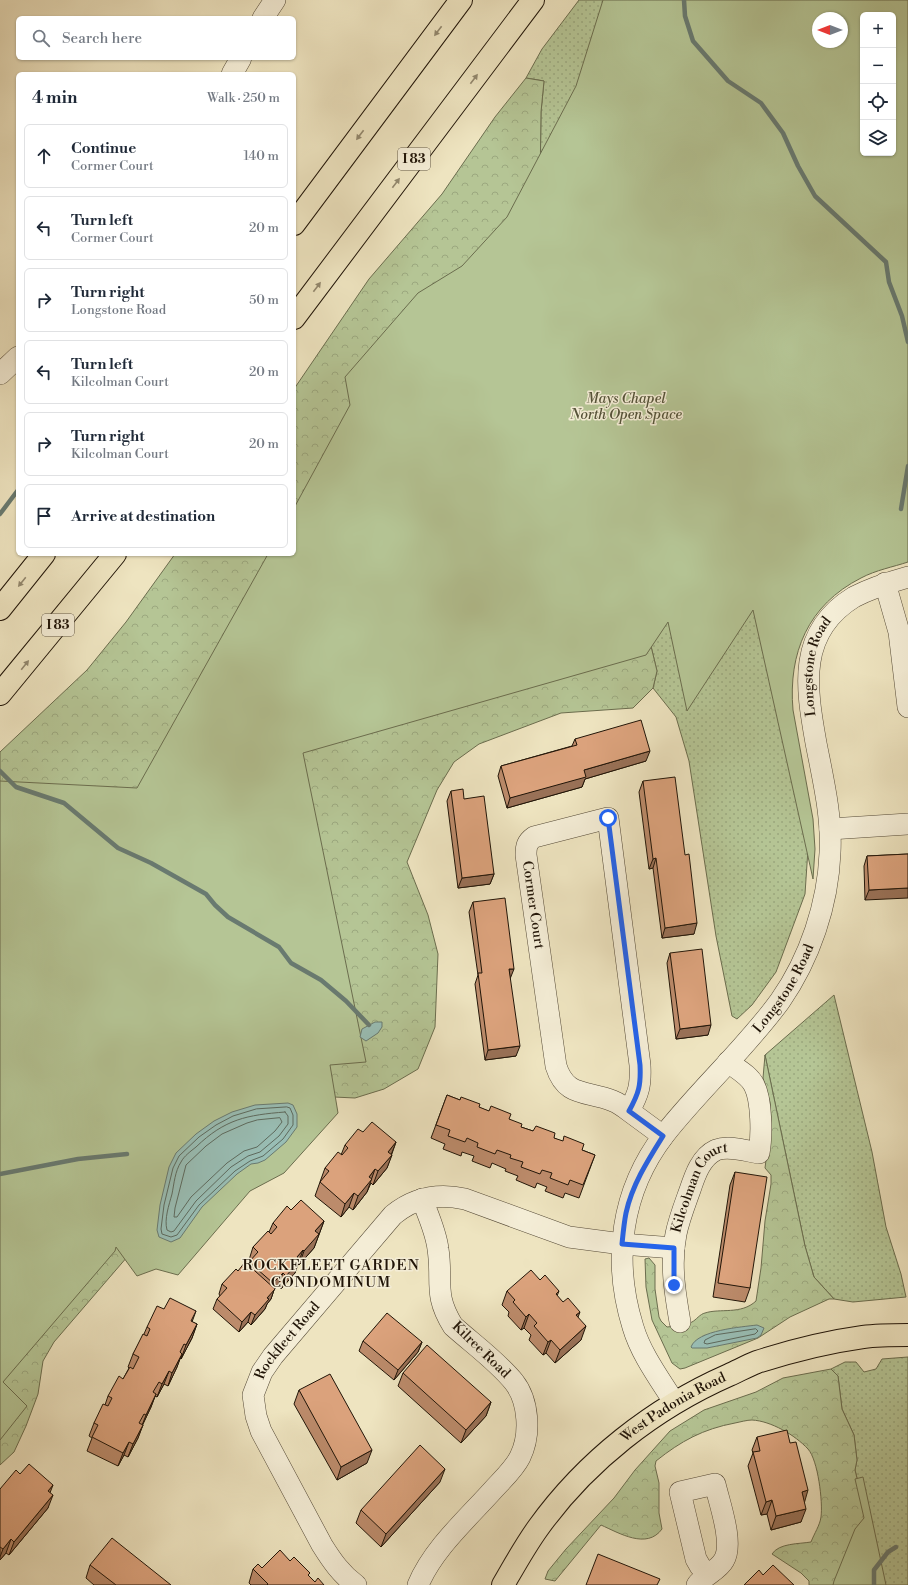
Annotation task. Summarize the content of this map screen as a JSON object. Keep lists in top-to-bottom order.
{
  "streets": {
    "main road": ["I 83", "West Padonia Road"],
    "street": [
      "Longstone Road",
      "Cormer Court",
      "Kilcolman Court",
      "Rockfleet Road",
      "Kilree Road"
    ]
  },
  "crossings": [
    ["Longstone Road", "Cormer Court"],
    ["Longstone Road", "Kilcolman Court"],
    ["Longstone Road", "Rockfleet Road"],
    ["Longstone Road", "West Padonia Road"],
    ["Kilcolman Court", "Rockfleet Road"],
    ["Rockfleet Road", "Kilree Road"]
  ],
  "districts": ["ROCKFLEET GARDEN CONDOMINUM"],
  "parks": ["Mays Chapel North Open Space"],
  "north": "left",
  "page": {
    "map_buttons": ["+", "−"],
    "search": "Search here",
    "heading": ["4 min", "Walk · 250 m"],
    "list": [
      ["Continue", "Cormer Court", "140 m"],
      ["Turn left", "Cormer Court", "20 m"],
      ["Turn right", "Longstone Road", "50 m"],
      ["Turn left", "Kilcolman Court", "20 m"],
      ["Turn right", "Kilcolman Court", "20 m"],
      "Arrive at destination"
    ]
  }
}
